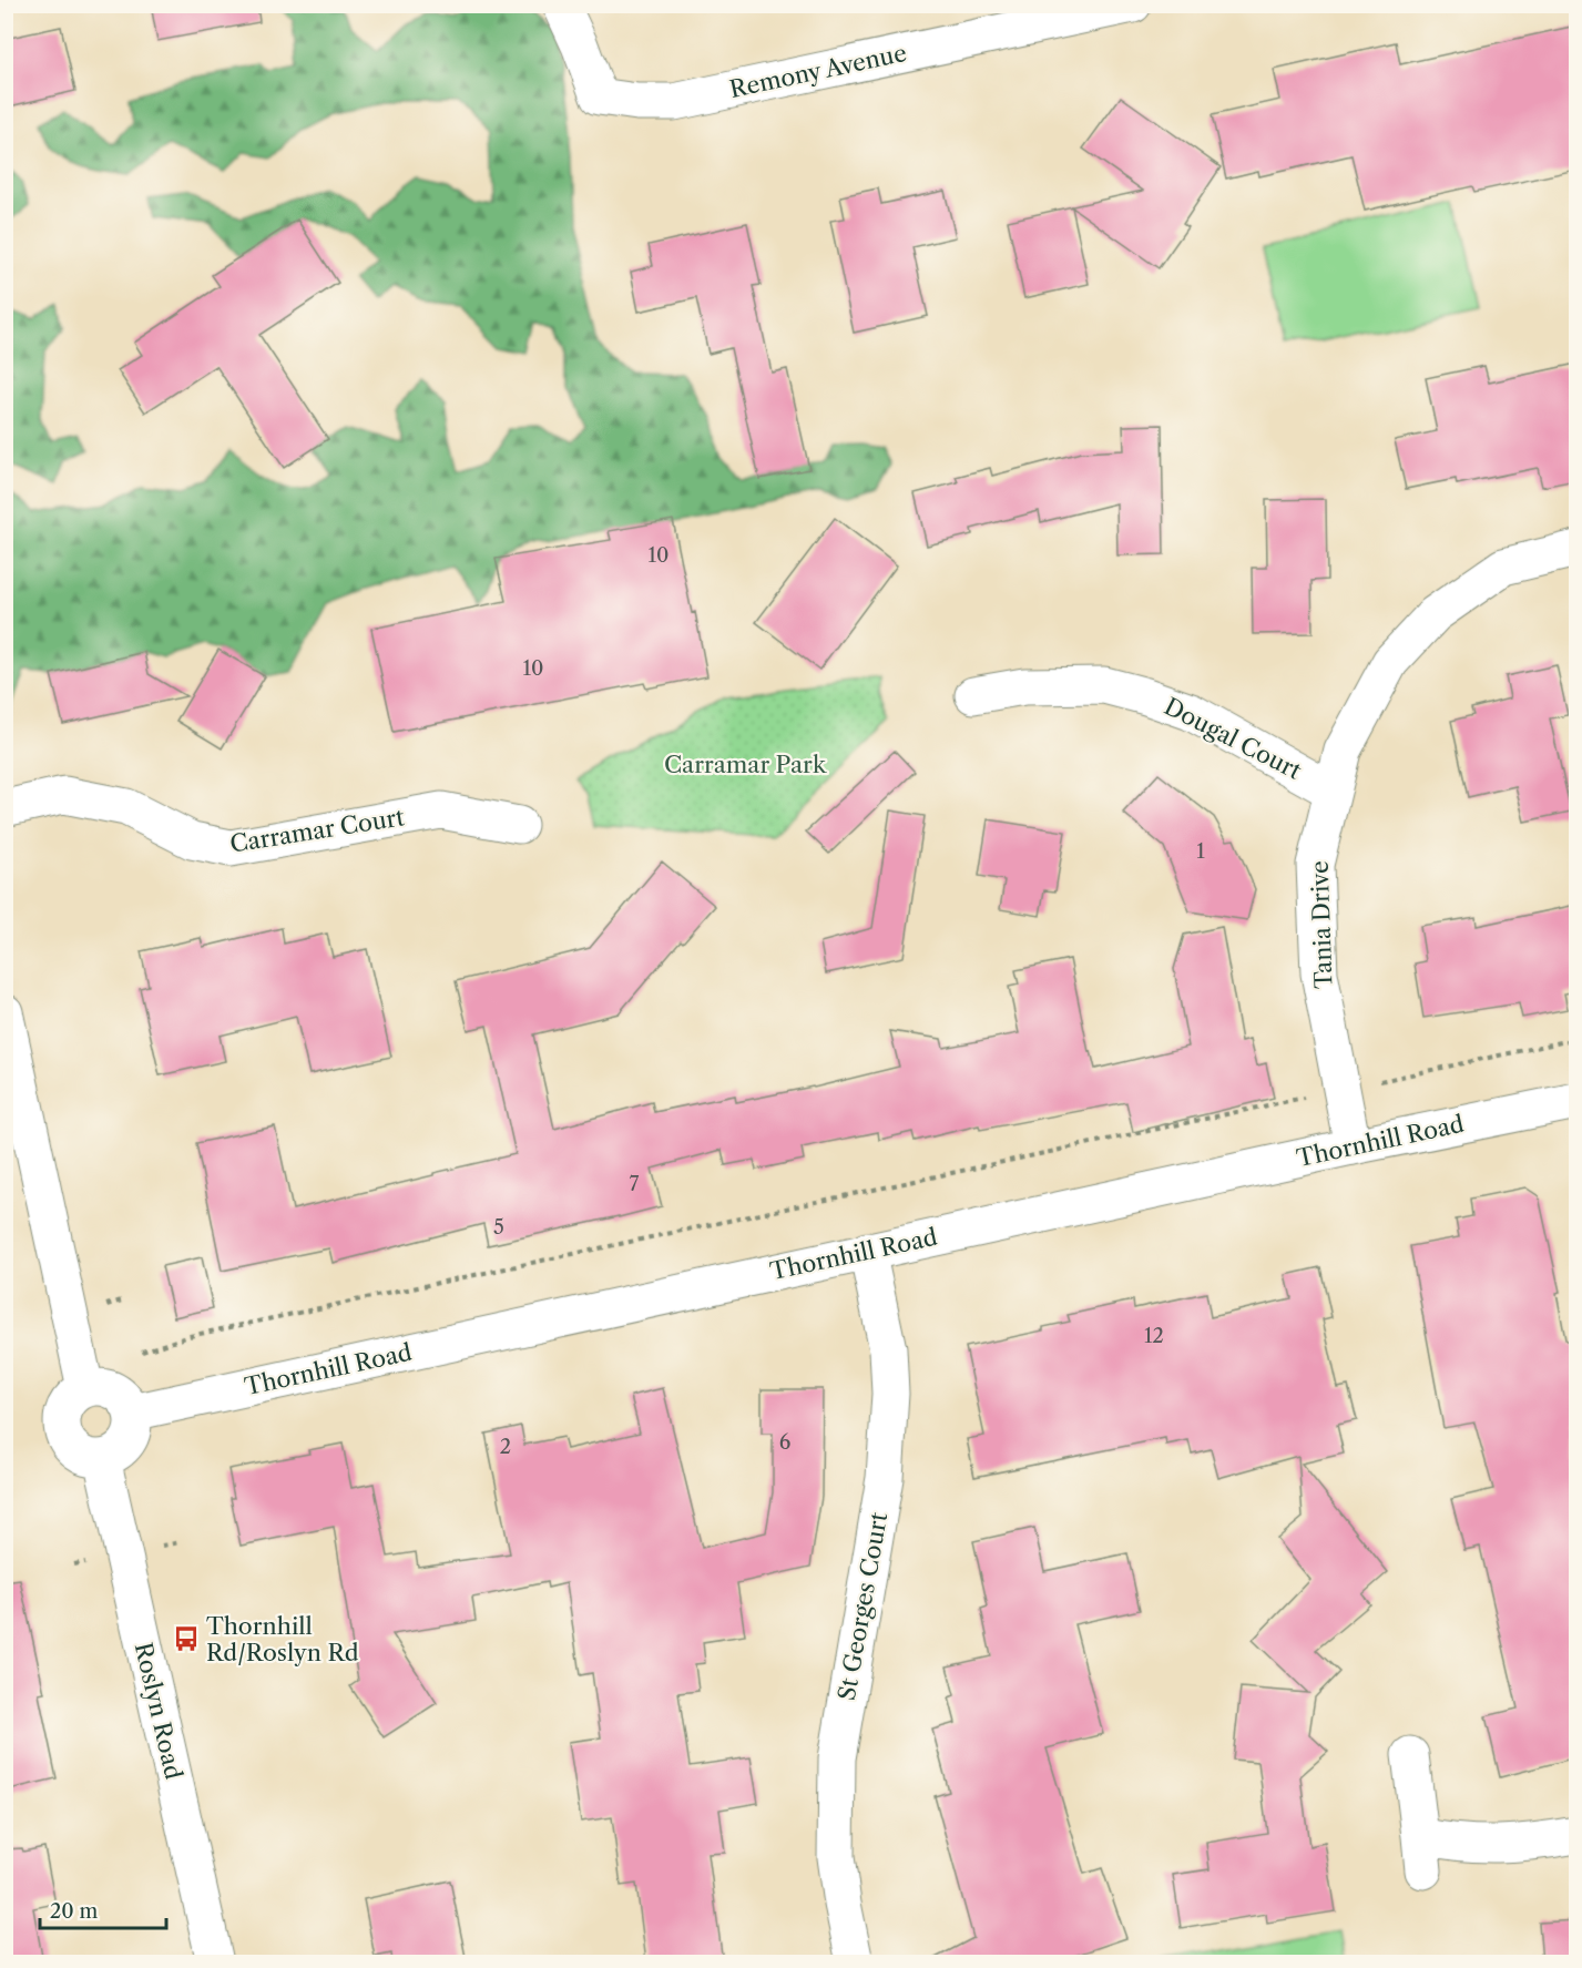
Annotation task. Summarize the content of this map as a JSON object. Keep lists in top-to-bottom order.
{
  "streets": {
    "street": [
      "Remony Avenue",
      "Dougal Court",
      "Carramar Court",
      "Tania Drive",
      "Thornhill Road",
      "St Georges Court",
      "Roslyn Road"
    ]
  },
  "crossings": [
    ["Dougal Court", "Tania Drive"],
    ["Tania Drive", "Thornhill Road"],
    ["Thornhill Road", "St Georges Court"],
    ["Thornhill Road", "Roslyn Road"]
  ],
  "parks": ["Carramar Park"],
  "places": {
    "bus stop": ["Thornhill Rd/Roslyn Rd"]
  },
  "house_numbers": [
    "10",
    "10",
    "1",
    "7",
    "5",
    "12",
    "6",
    "2"
  ],
  "scale_bar": "20 m"
}
